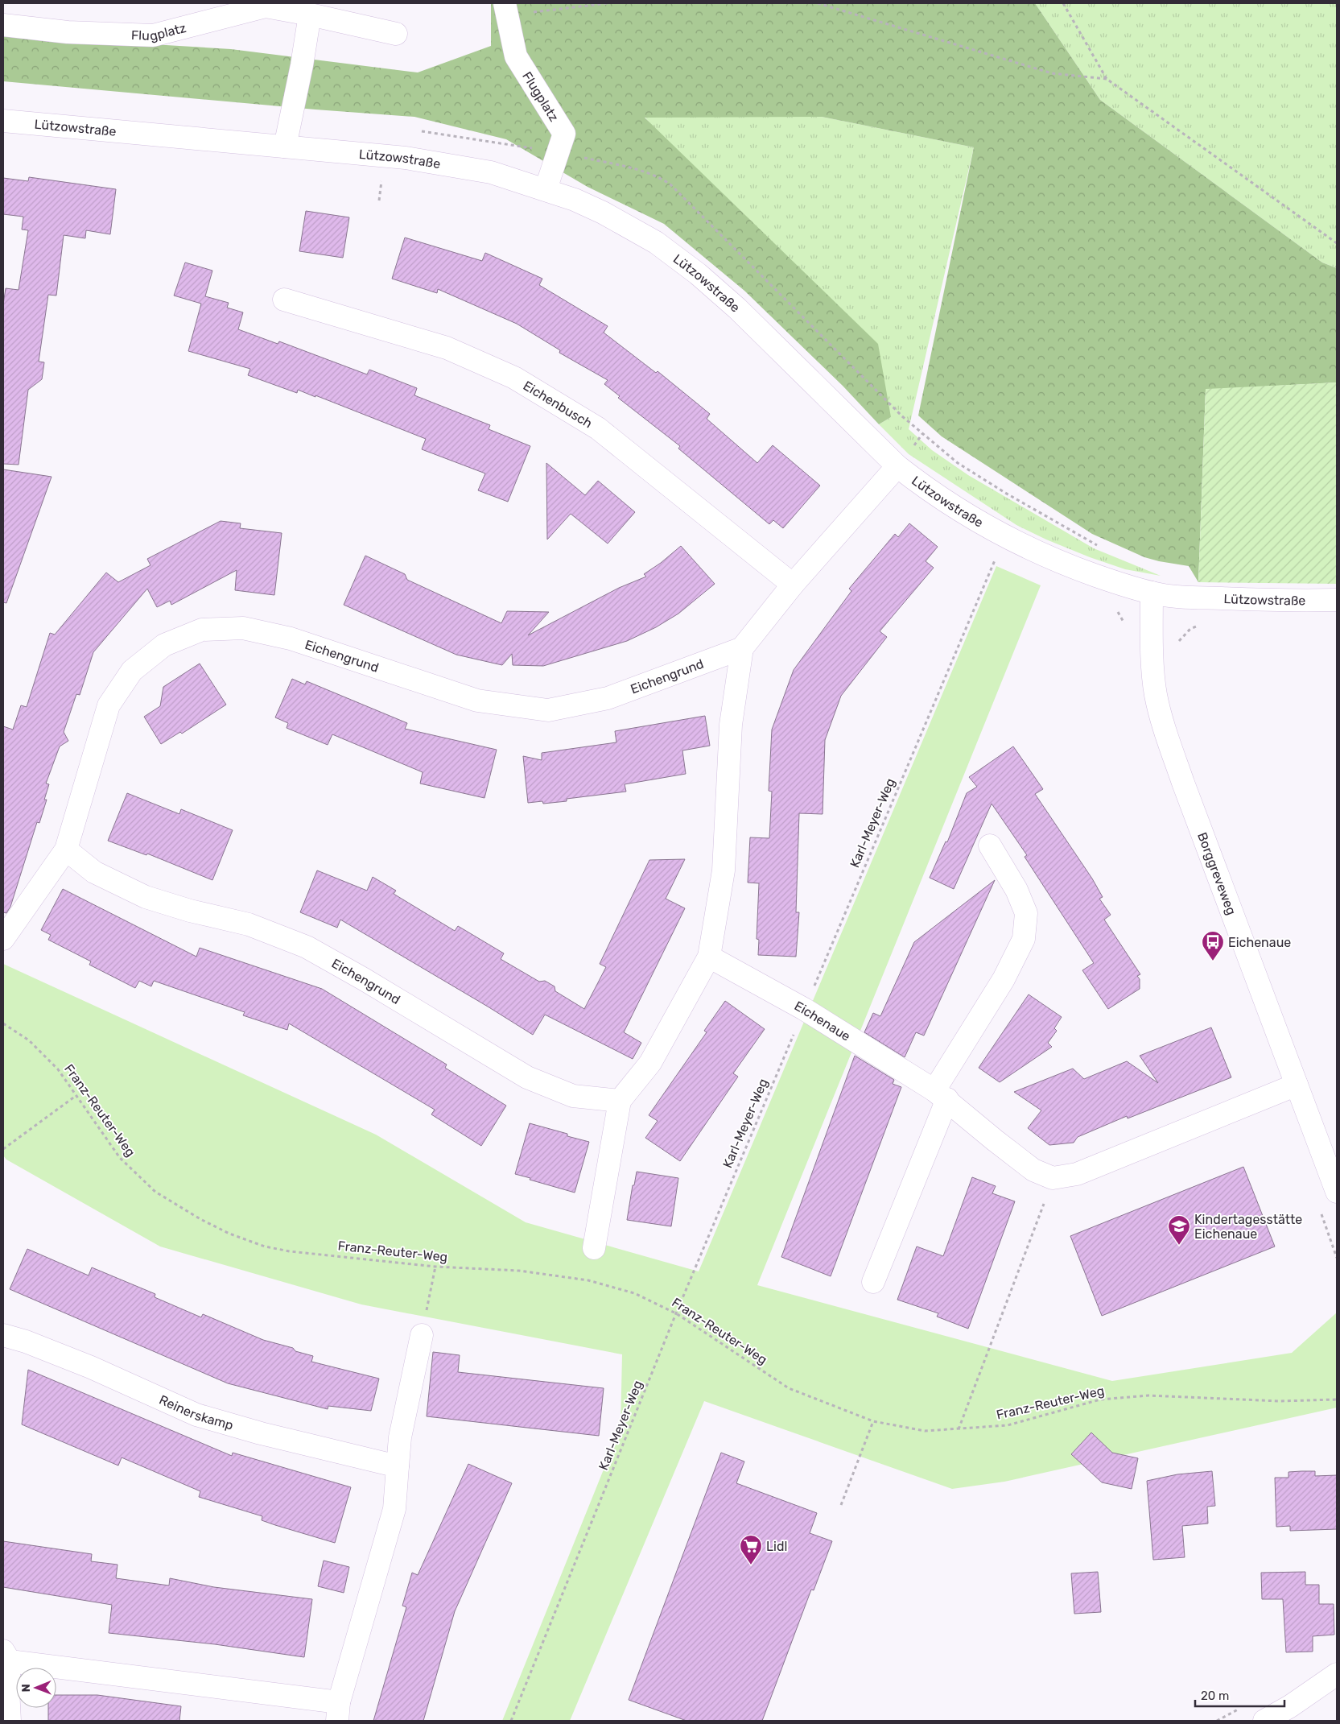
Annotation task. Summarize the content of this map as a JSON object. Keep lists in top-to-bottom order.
{
  "streets": {
    "street": [
      "Flugplatz",
      "Lützowstraße",
      "Eichenbusch",
      "Eichengrund",
      "Borggreveweg",
      "Eichenaue",
      "Reinerskamp"
    ],
    "path": ["Karl-Meyer-Weg", "Franz-Reuter-Weg"]
  },
  "crossings": [
    ["Flugplatz", "Lützowstraße"],
    ["Lützowstraße", "Karl-Meyer-Weg"],
    ["Lützowstraße", "Borggreveweg"],
    ["Karl-Meyer-Weg", "Eichenaue"],
    ["Karl-Meyer-Weg", "Franz-Reuter-Weg"]
  ],
  "places": {
    "bus stop": ["Eichenaue"],
    "school or university": ["Kindertagesstätte Eichenaue"],
    "supermarket": ["Lidl"]
  },
  "scale_bar": "20 m",
  "north": "left"
}
